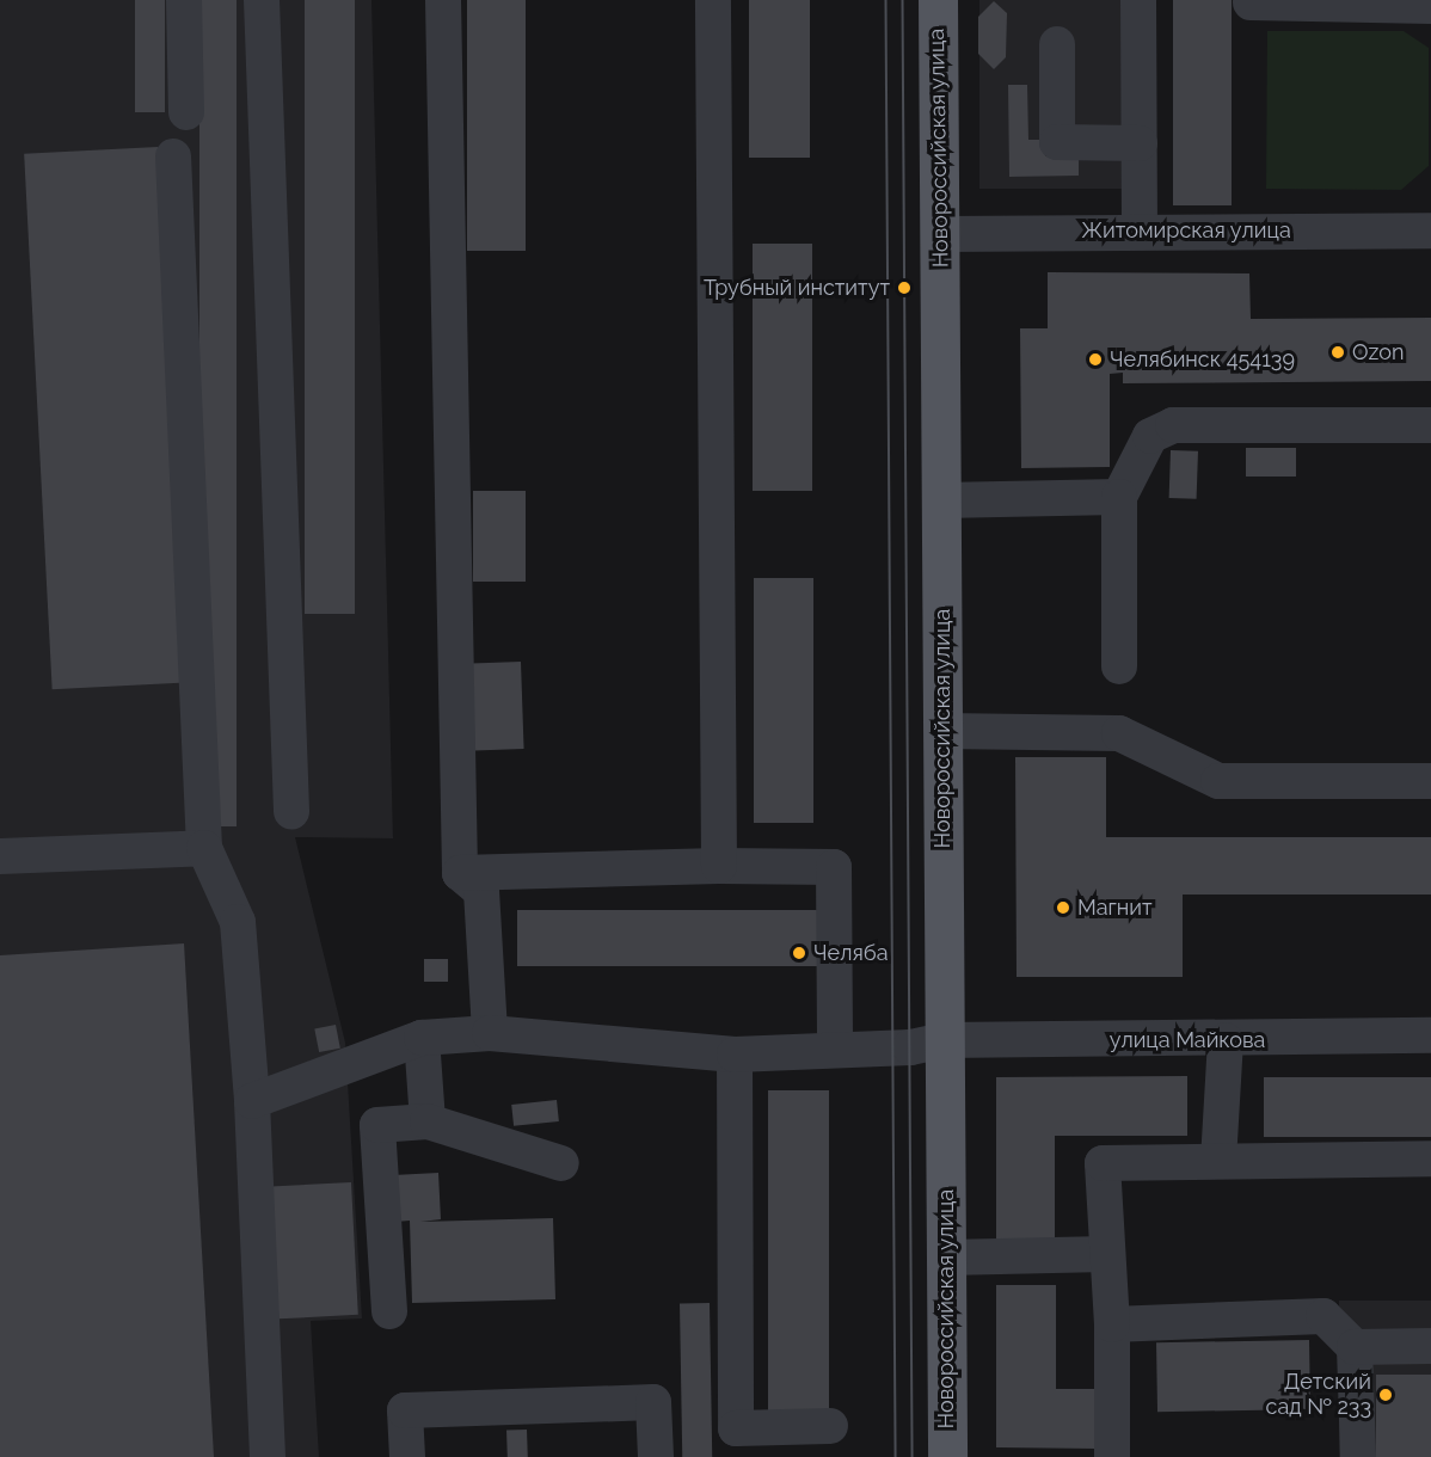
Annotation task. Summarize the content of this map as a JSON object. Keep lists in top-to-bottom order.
{
  "streets": {
    "main road": ["Новороссийская улица"],
    "street": ["Житомирская улица", "улица Майкова"]
  },
  "crossings": [
    ["Новороссийская улица", "Житомирская улица"],
    ["Новороссийская улица", "улица Майкова"]
  ],
  "places": [
    "Трубный институт",
    "Ozon",
    "Челябинск 454139",
    "Магнит",
    "Челяба",
    "Детский сад № 233"
  ]
}
